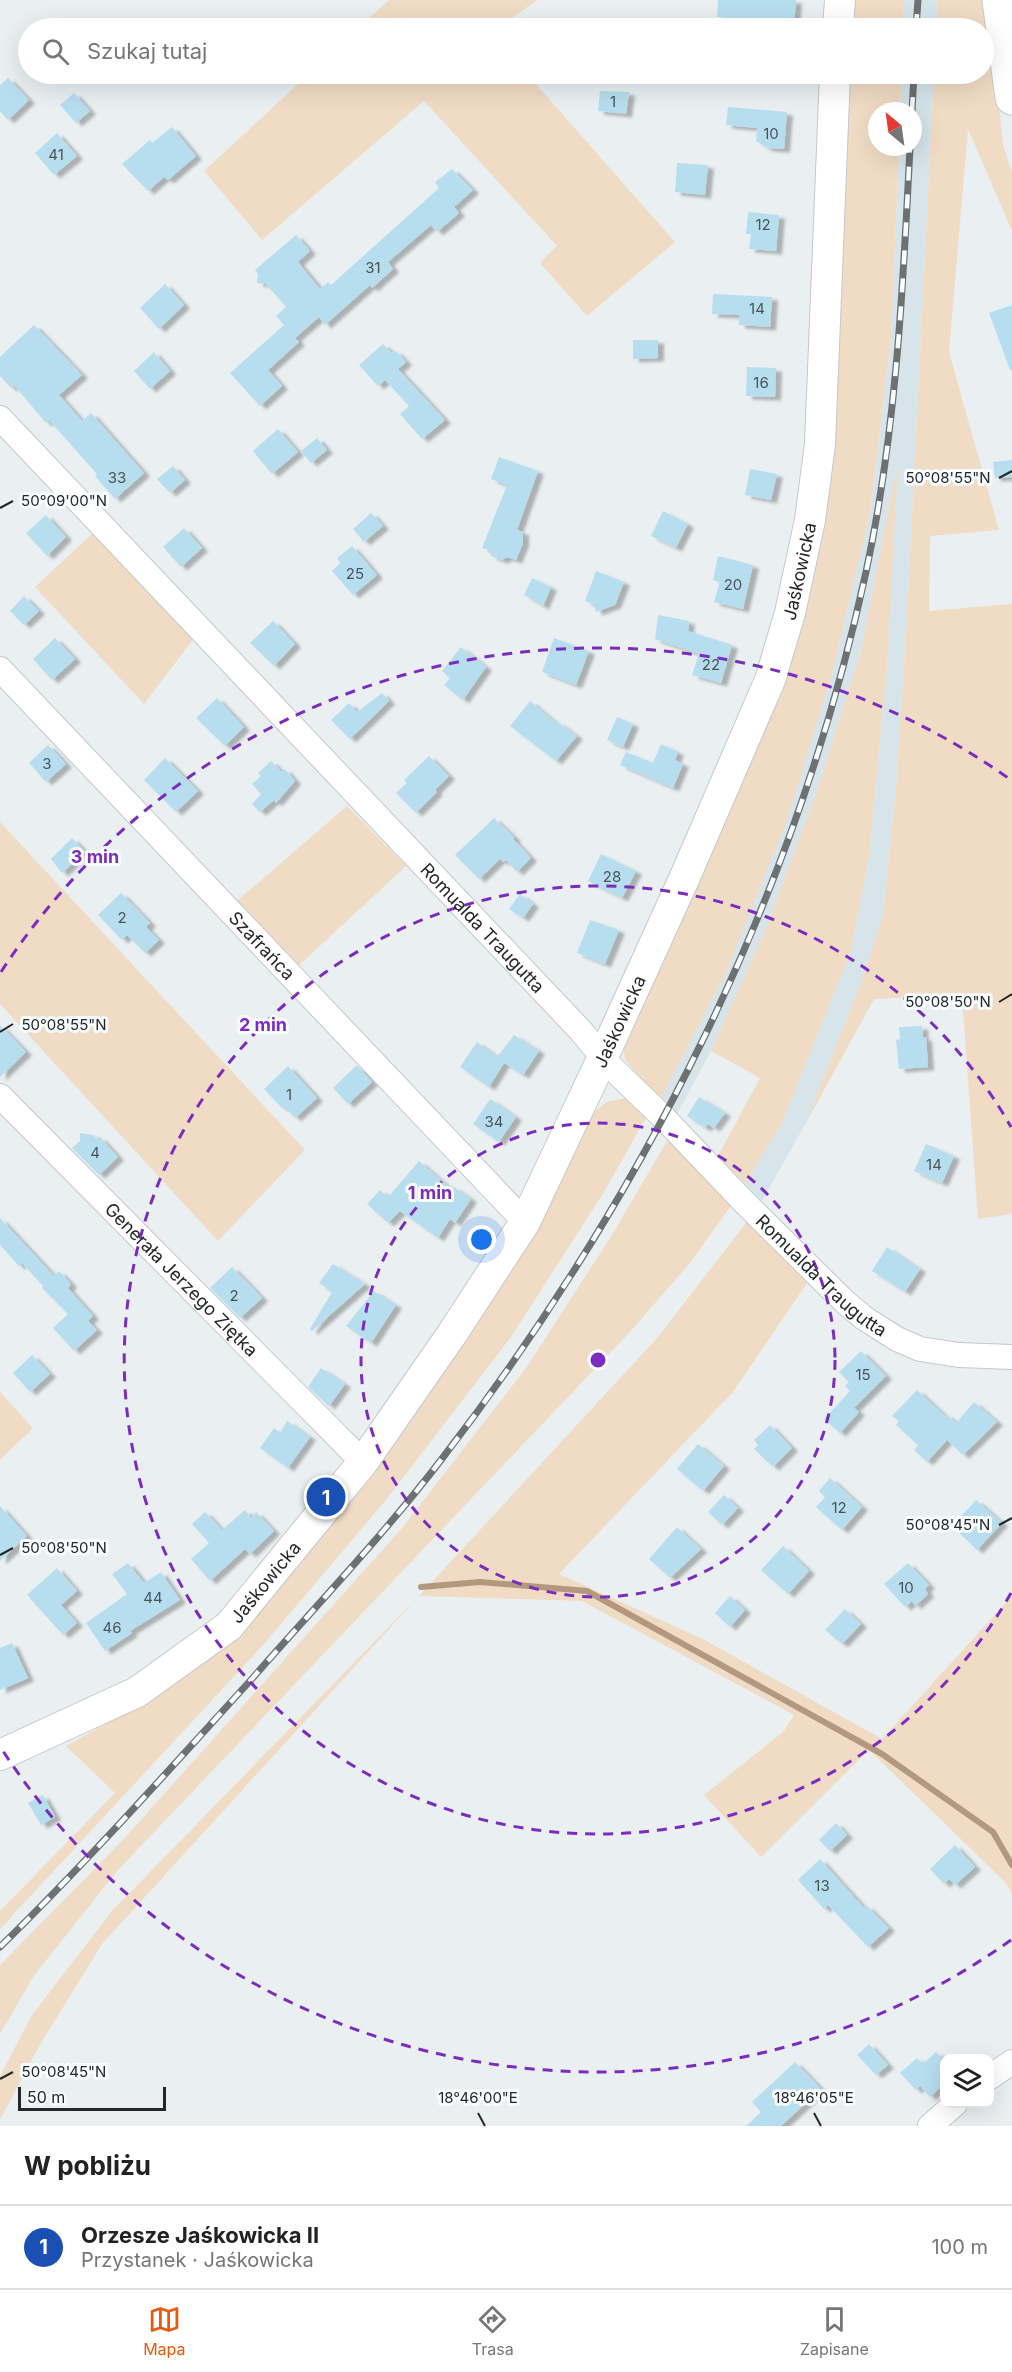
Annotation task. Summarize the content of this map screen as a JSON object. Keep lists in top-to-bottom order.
{
  "streets": {
    "street": [
      "Jaśkowicka",
      "Romualda Traugutta",
      "Szafrańca",
      "Generała Jerzego Ziętka"
    ]
  },
  "crossings": [
    ["Jaśkowicka", "Romualda Traugutta"],
    ["Jaśkowicka", "Szafrańca"],
    ["Jaśkowicka", "Generała Jerzego Ziętka"]
  ],
  "house_numbers": [
    "1",
    "10",
    "41",
    "12",
    "31",
    "14",
    "16",
    "33",
    "25",
    "20",
    "22",
    "3",
    "28",
    "2",
    "1",
    "34",
    "4",
    "14",
    "2",
    "15",
    "12",
    "10",
    "44",
    "46",
    "13"
  ],
  "scale_bar": "50 m",
  "north": "top left",
  "page": {
    "search": "Szukaj tutaj",
    "pins": "1",
    "scale": "50 m",
    "heading": "W pobliżu",
    "list": [
      {
        "mark": "1",
        "name": "Orzesze Jaśkowicka II",
        "note": "Przystanek · Jaśkowicka",
        "value": "100 m"
      }
    ],
    "nav": ["Mapa", "Trasa", "Zapisane"]
  },
  "coordinates": [
    "50°08'55\"N",
    "50°09'00\"N",
    "50°08'50\"N",
    "50°08'45\"N",
    "18°46'00\"E",
    "18°46'05\"E"
  ],
  "rings": ["3 min", "2 min", "1 min"]
}
